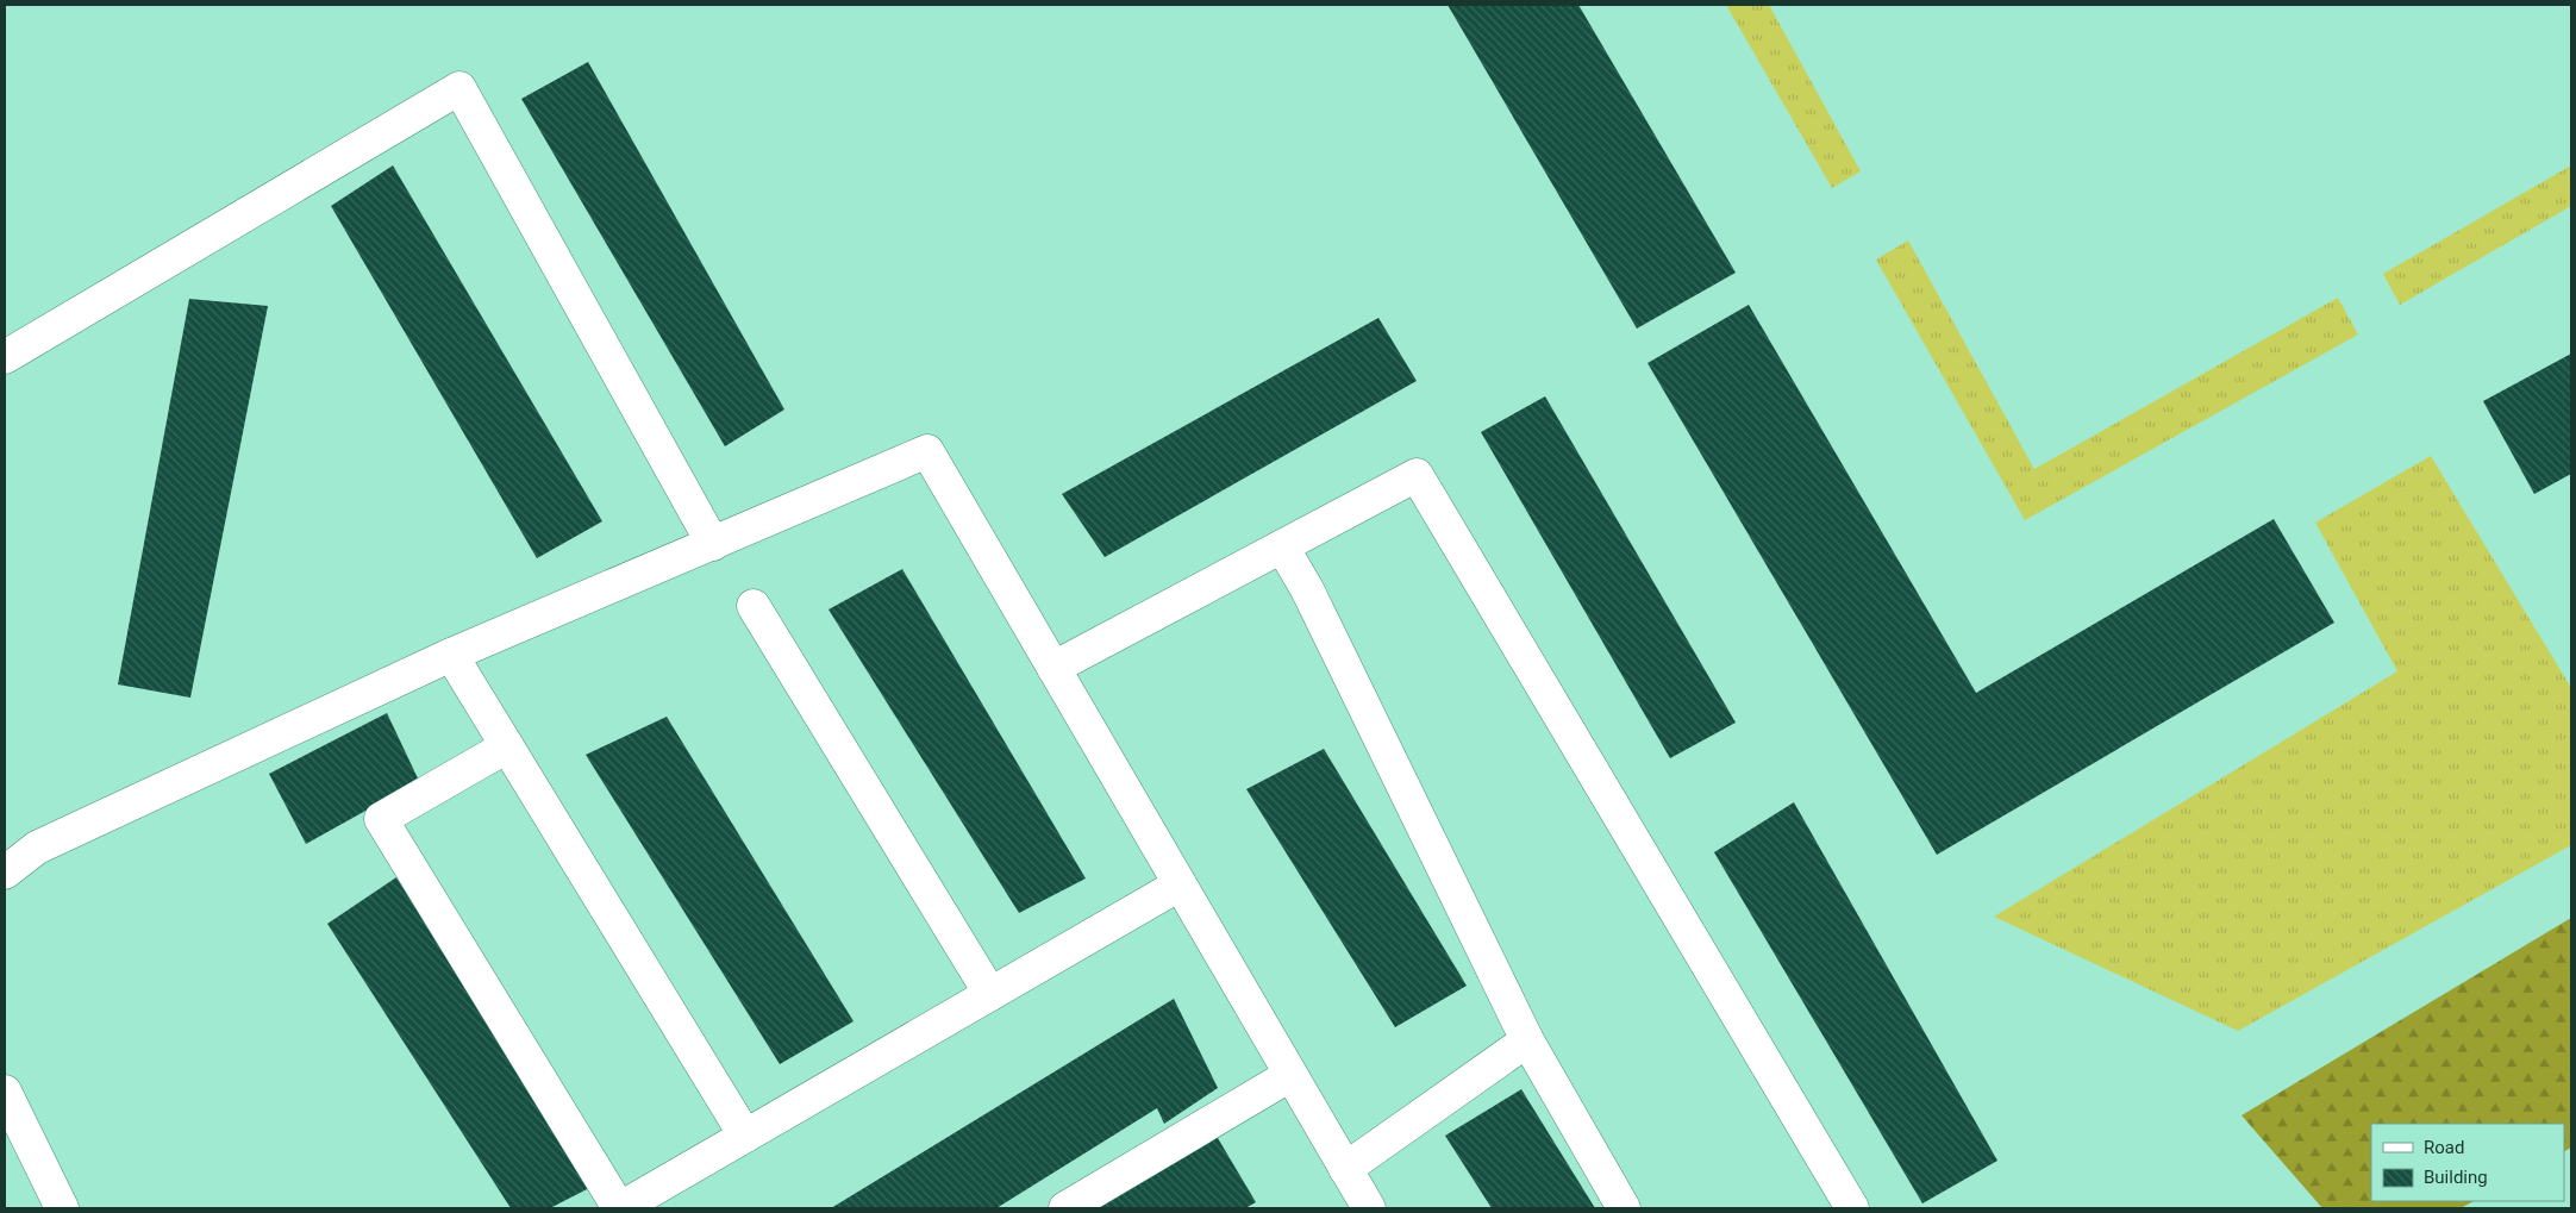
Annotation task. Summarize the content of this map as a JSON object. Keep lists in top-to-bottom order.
{
  "legend": ["Road", "Building"]
}
